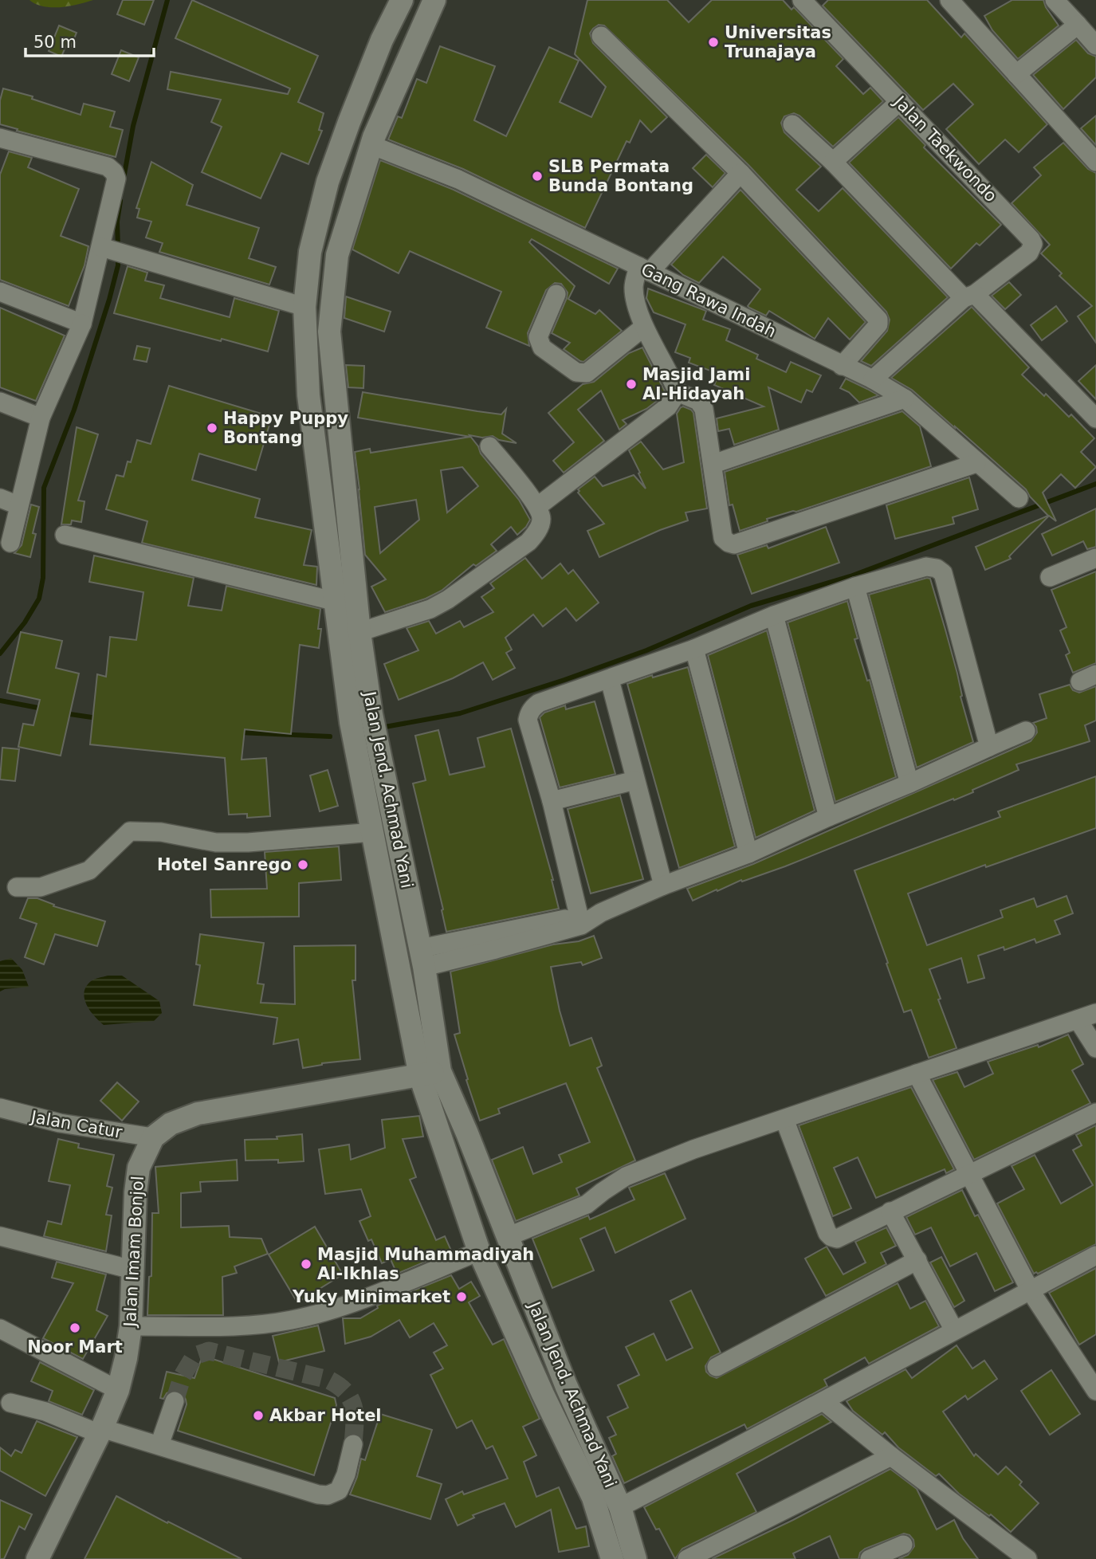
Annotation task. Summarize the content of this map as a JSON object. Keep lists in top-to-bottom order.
{
  "streets": {
    "street": [
      "Jalan Taekwondo",
      "Gang Rawa Indah",
      "Jalan Jend. Achmad Yani",
      "Jalan Catur",
      "Jalan Imam Bonjol"
    ]
  },
  "crossings": [
    ["Gang Rawa Indah", "Jalan Jend. Achmad Yani"],
    ["Jalan Catur", "Jalan Imam Bonjol"]
  ],
  "places": [
    "Universitas Trunajaya",
    "SLB Permata Bunda Bontang",
    "Masjid Jami Al-Hidayah",
    "Happy Puppy Bontang",
    "Hotel Sanrego",
    "Masjid Muhammadiyah Al-Ikhlas",
    "Yuky Minimarket",
    "Noor Mart",
    "Akbar Hotel"
  ],
  "scale_bar": "50 m"
}
